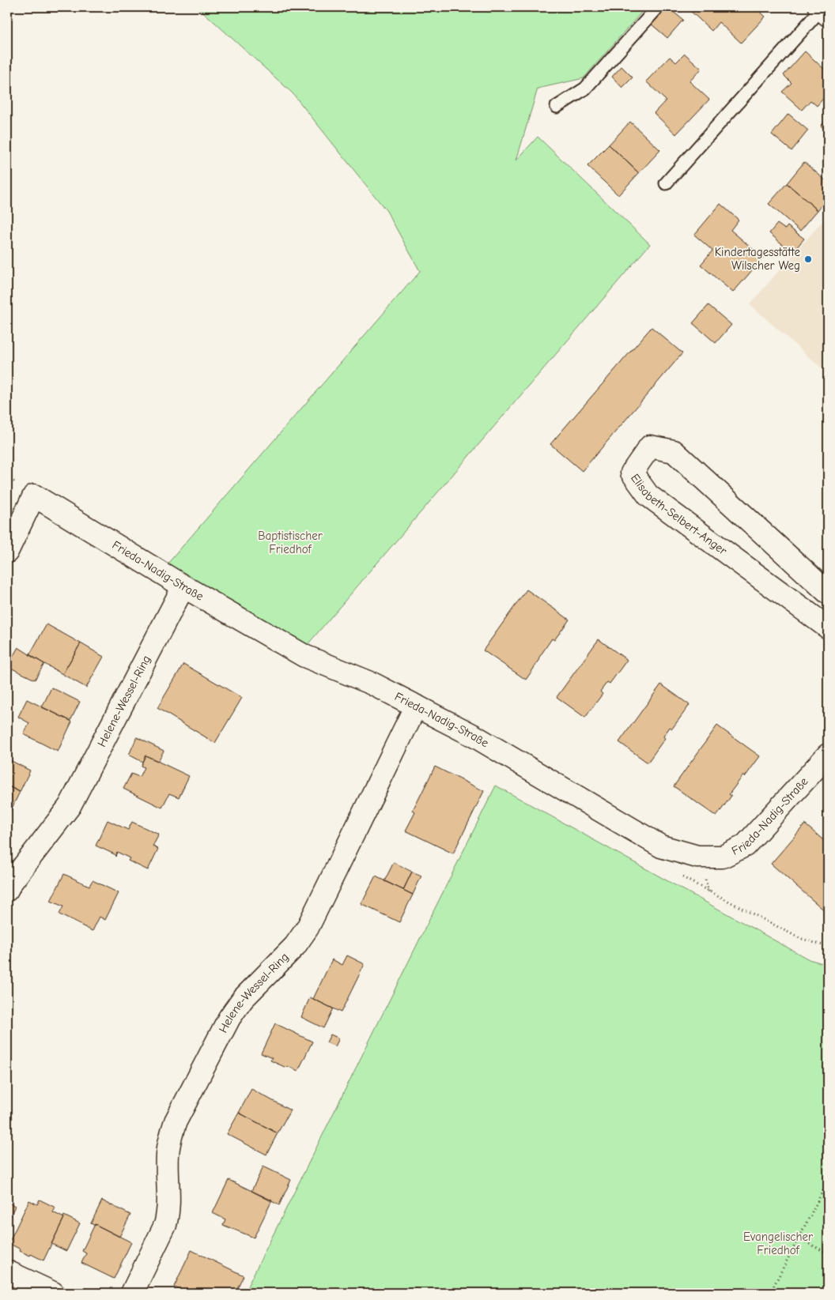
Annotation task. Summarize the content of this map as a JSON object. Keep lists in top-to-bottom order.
{
  "streets": {
    "street": ["Elisabeth-Selbert-Anger", "Frieda-Nadig-Straße", "Helene-Wessel-Ring"]
  },
  "crossings": [
    ["Frieda-Nadig-Straße", "Helene-Wessel-Ring"]
  ],
  "parks": ["Baptistischer Friedhof", "Evangelischer Friedhof"],
  "places": ["Kindertagesstätte Wilscher Weg"]
}
